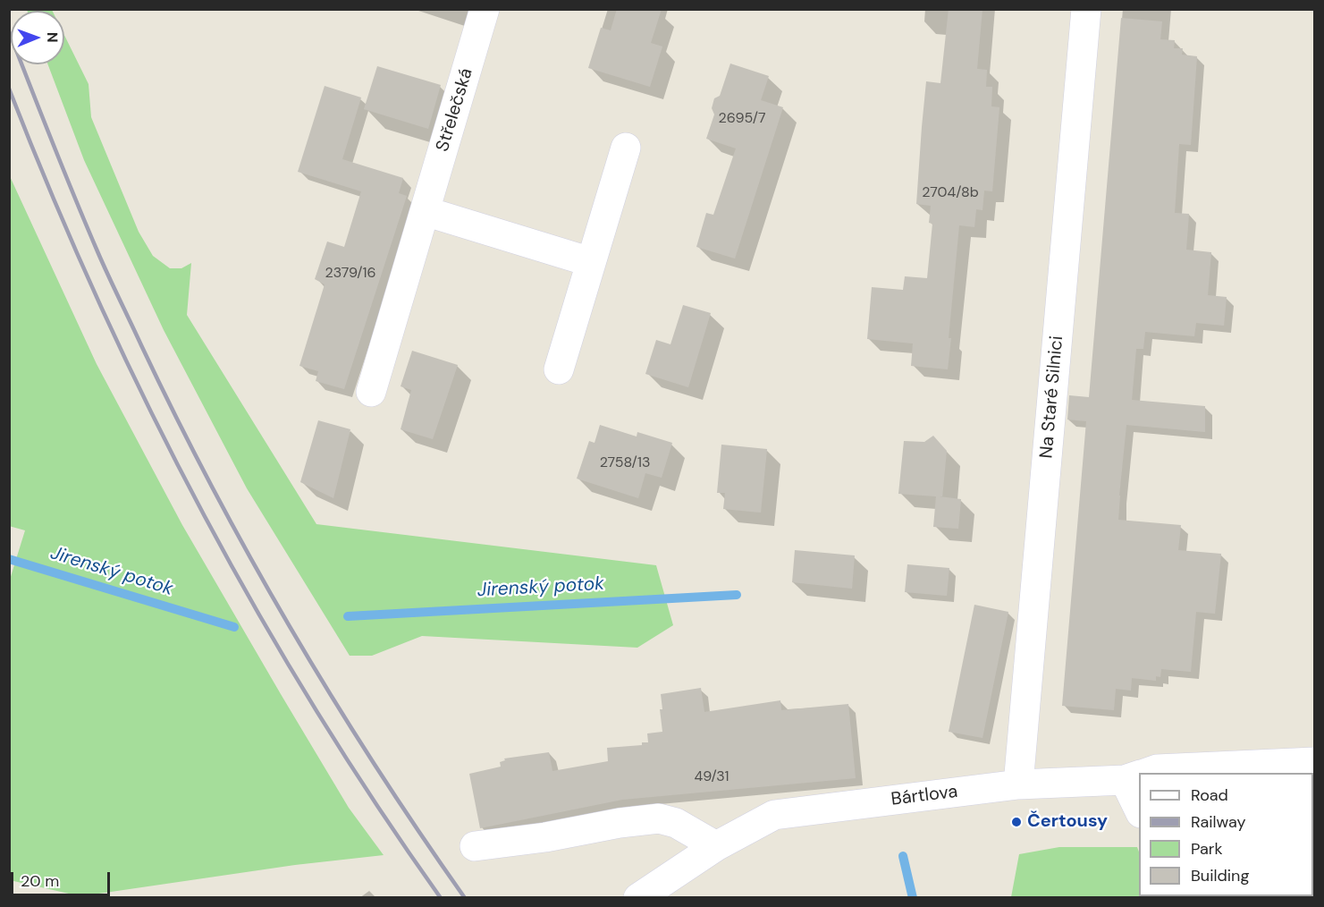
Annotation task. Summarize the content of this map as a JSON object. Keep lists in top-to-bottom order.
{
  "streets": {
    "street": ["Střelečská", "Na Staré Silnici", "Bártlova"]
  },
  "crossings": [
    ["Na Staré Silnici", "Bártlova"]
  ],
  "water": ["Jirenský potok"],
  "places": ["Čertousy"],
  "house_numbers": [
    "2695/7",
    "2704/8b",
    "2379/16",
    "2758/13",
    "49/31"
  ],
  "legend": [
    "Road",
    "Railway",
    "Park",
    "Building"
  ],
  "scale_bar": "20 m",
  "north": "right"
}
